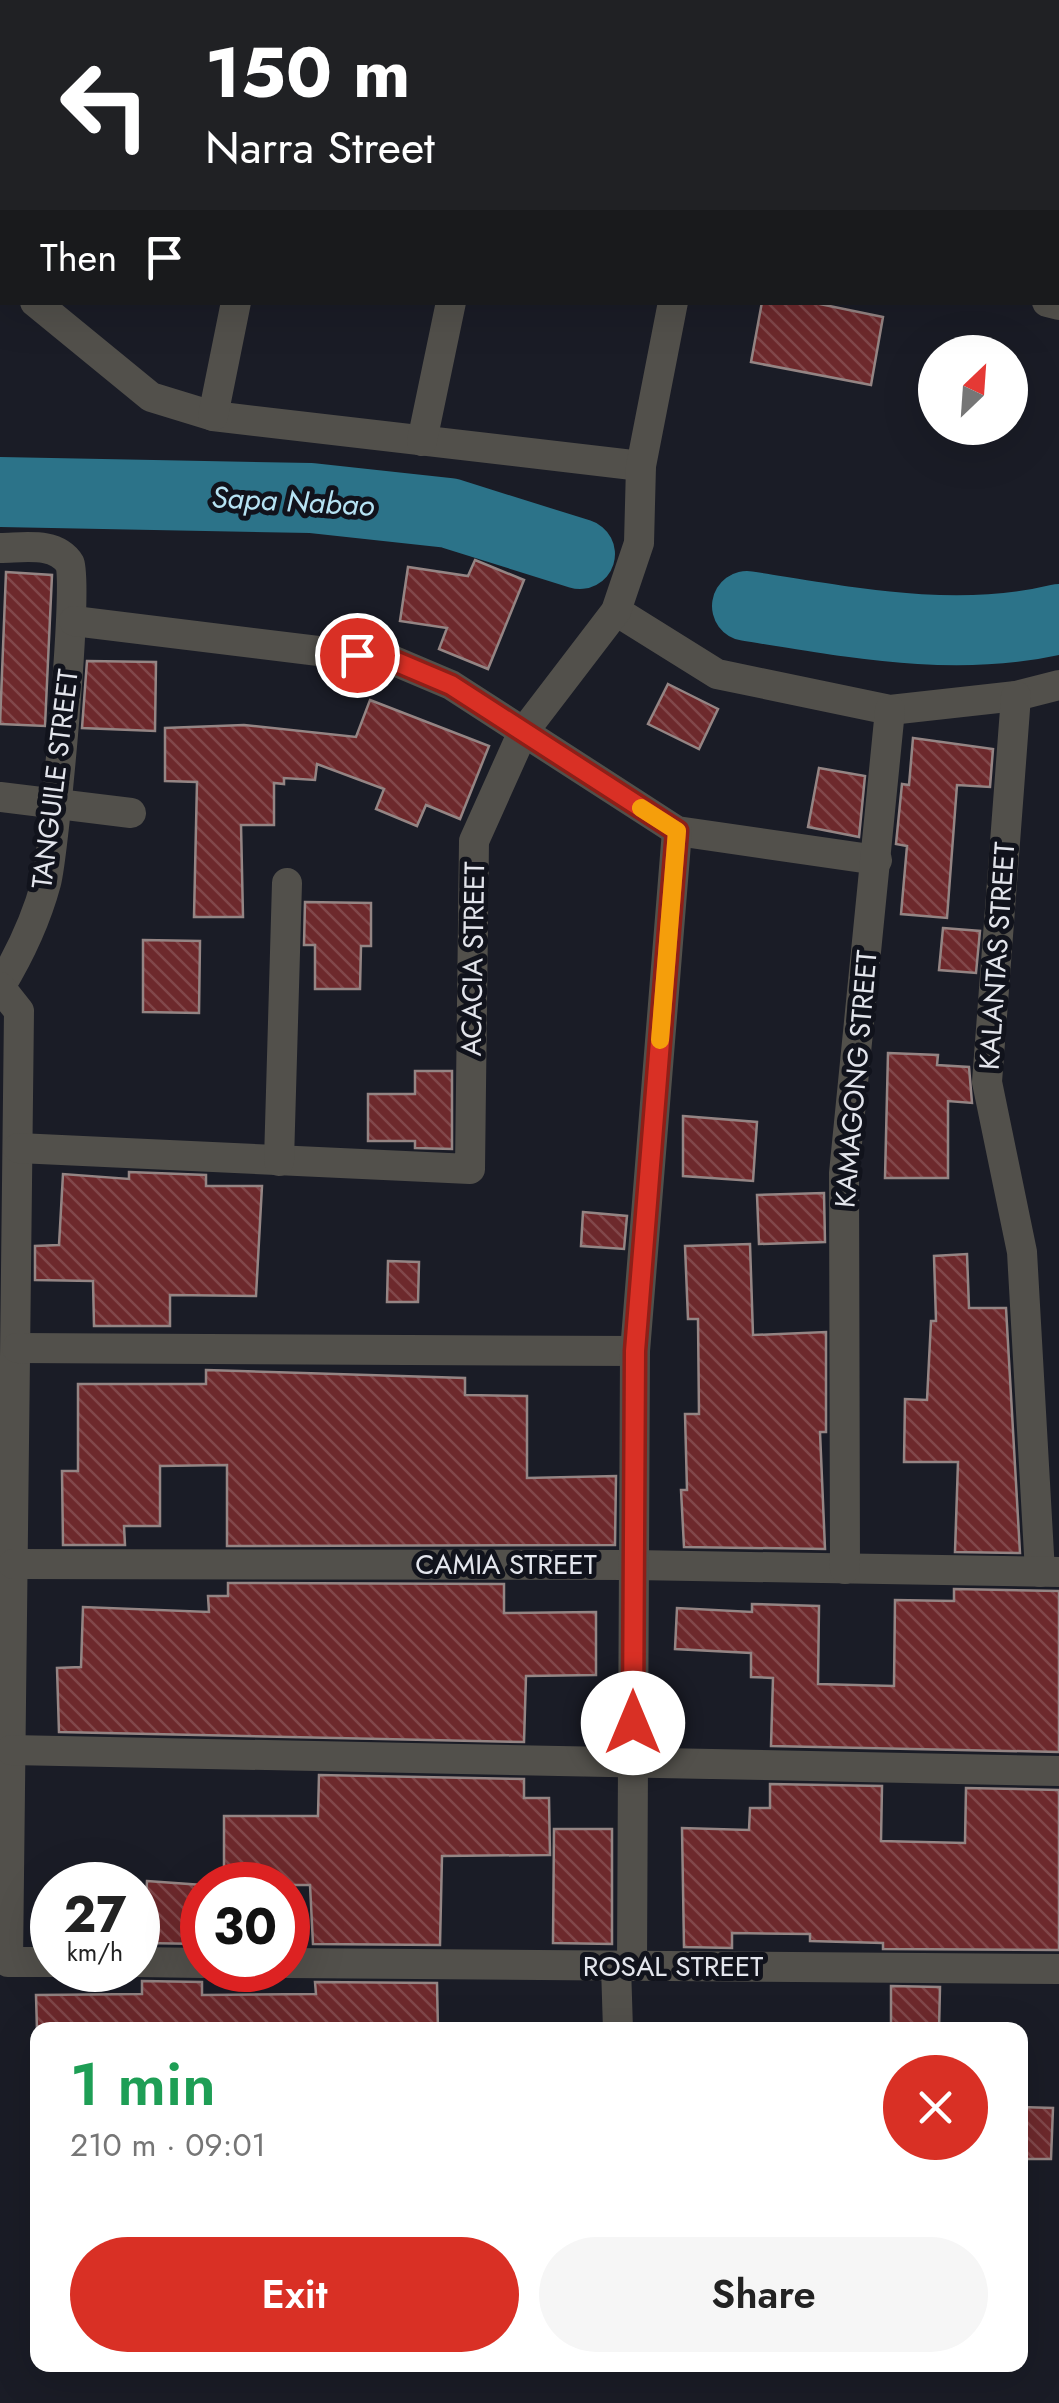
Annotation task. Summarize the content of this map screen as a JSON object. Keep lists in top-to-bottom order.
{
  "streets": {
    "street": [
      "TANGUILE STREET",
      "KALANTAS STREET",
      "ACACIA STREET",
      "KAMAGONG STREET",
      "CAMIA STREET",
      "ROSAL STREET"
    ]
  },
  "crossings": [
    ["KALANTAS STREET", "CAMIA STREET"],
    ["KAMAGONG STREET", "CAMIA STREET"]
  ],
  "water": ["Sapa Nabao"],
  "north": "top right",
  "page": {
    "turn": ["150 m", "Narra Street"],
    "then": "Then",
    "speed": "27 km/h",
    "limit": "30",
    "heading": ["1 min", "210 m · 09:01"],
    "buttons": ["Exit", "Share"]
  }
}
